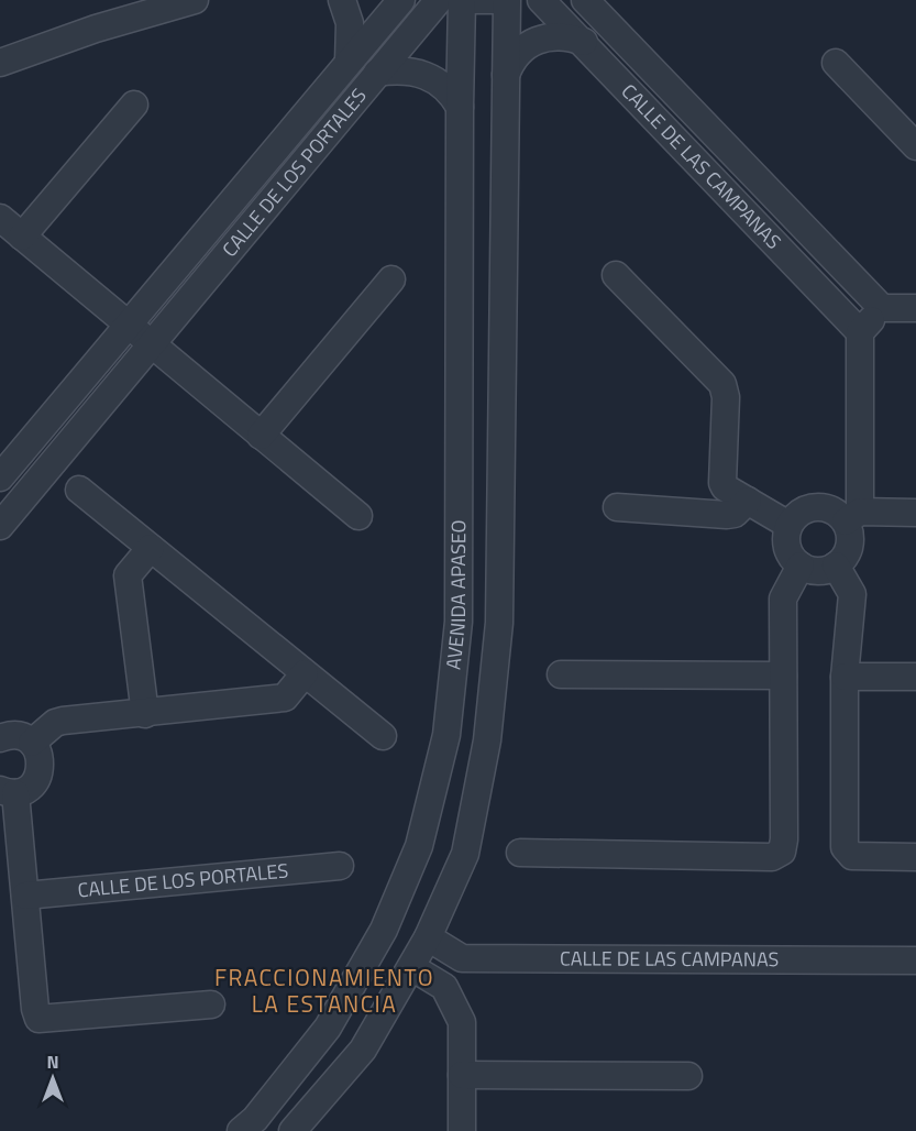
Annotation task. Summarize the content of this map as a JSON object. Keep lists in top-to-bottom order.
{
  "streets": {
    "street": ["CALLE DE LAS CAMPANAS", "CALLE DE LOS PORTALES", "AVENIDA APASEO"]
  },
  "districts": ["FRACCIONAMIENTO LA ESTANCIA"],
  "north": "top"
}
